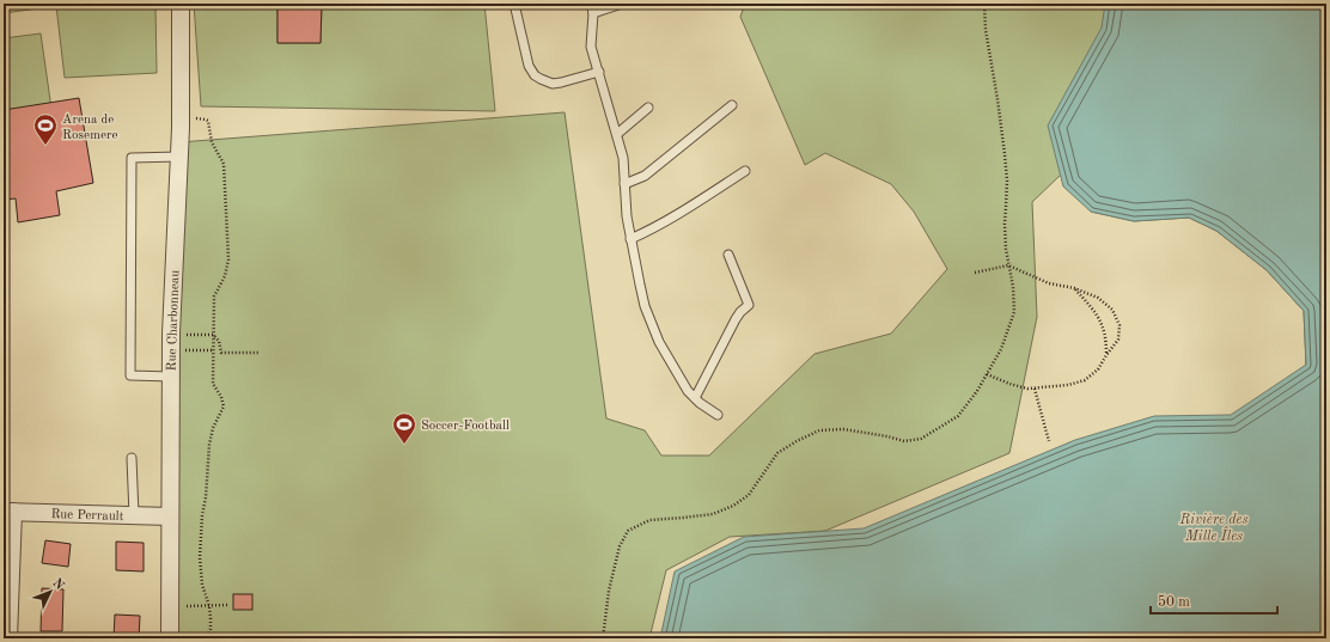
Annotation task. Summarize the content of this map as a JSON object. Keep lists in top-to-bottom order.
{
  "streets": {
    "street": ["Rue Charbonneau", "Rue Perrault"]
  },
  "crossings": [
    ["Rue Charbonneau", "Rue Perrault"]
  ],
  "water": ["Rivière des Mille Îles"],
  "places": {
    "sports": ["Arena de Rosemere", "Soccer-Football"]
  },
  "scale_bar": "50 m",
  "north": "top right"
}
